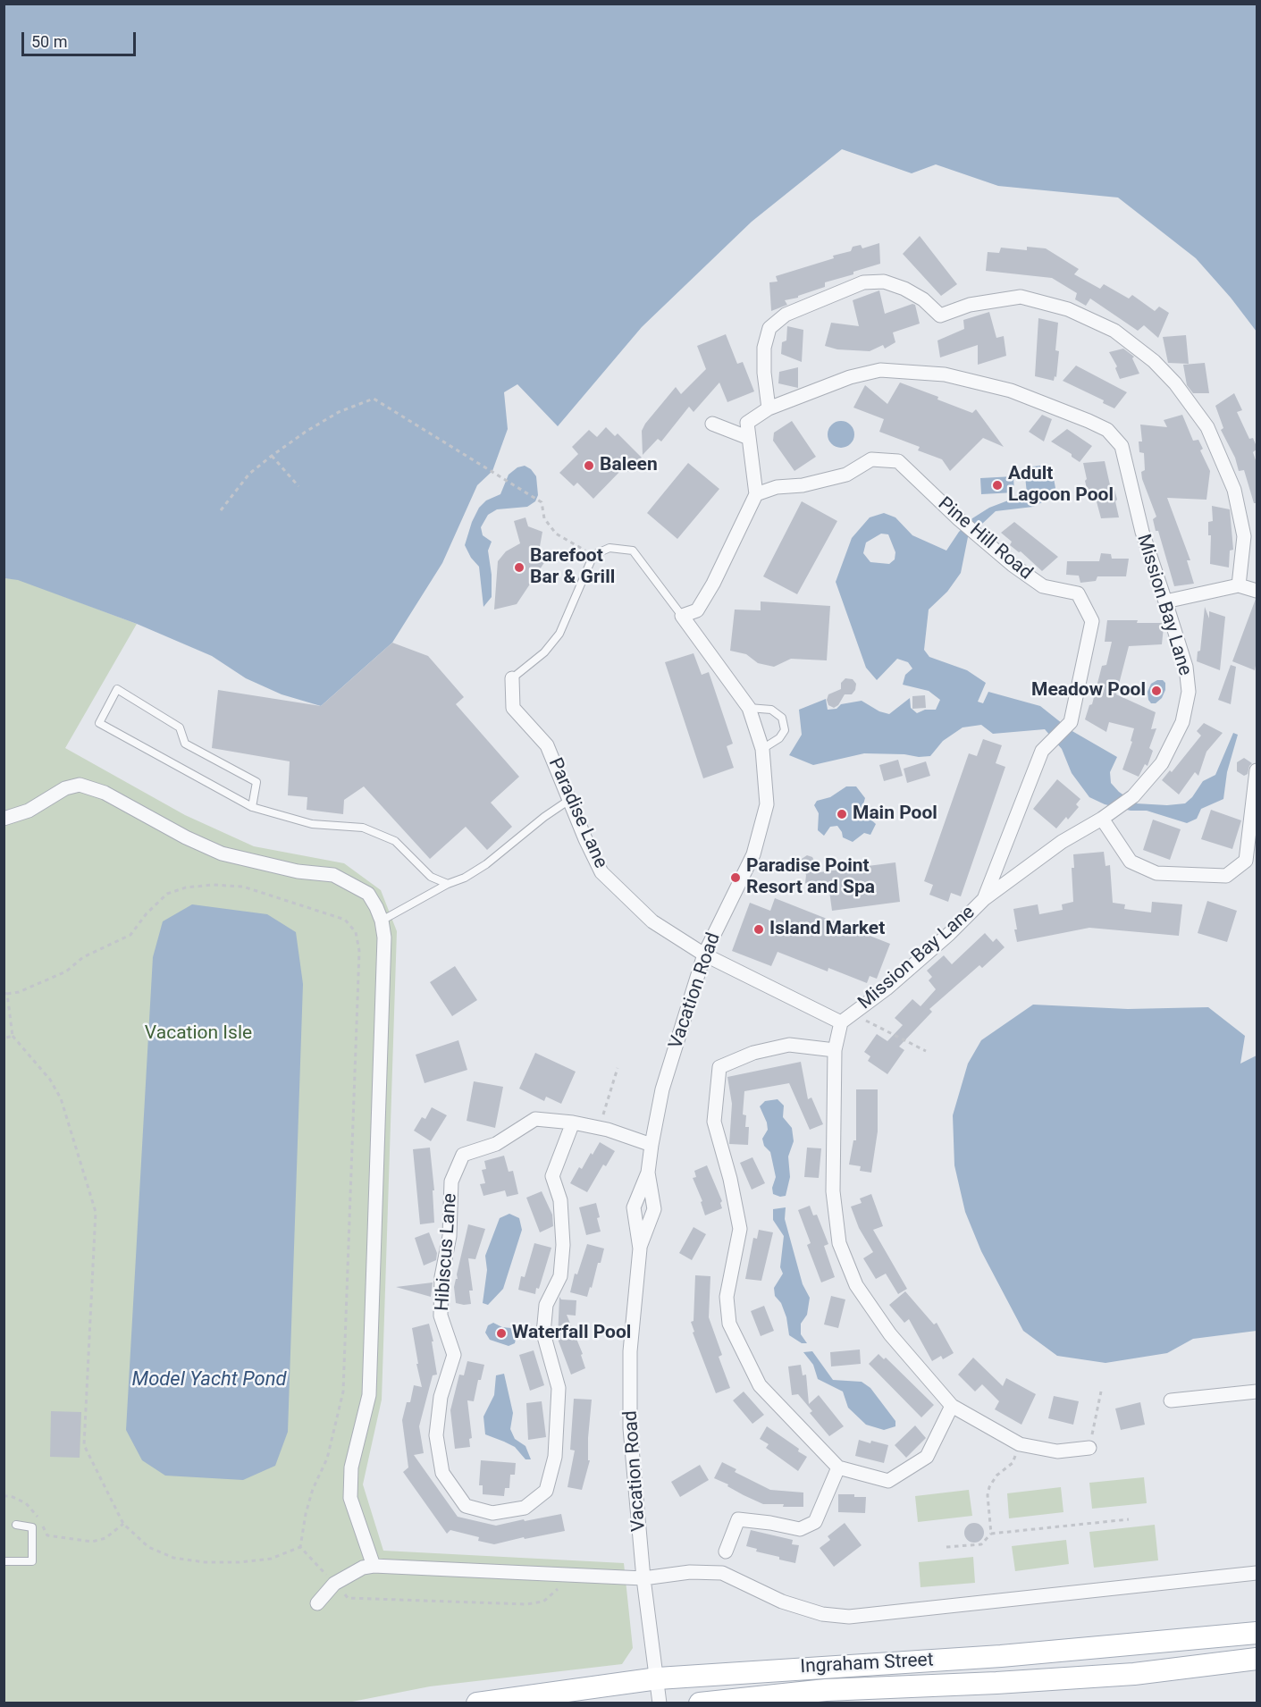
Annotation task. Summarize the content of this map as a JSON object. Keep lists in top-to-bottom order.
{
  "streets": {
    "main road": ["Ingraham Street"],
    "street": [
      "Pine Hill Road",
      "Mission Bay Lane",
      "Paradise Lane",
      "Vacation Road",
      "Hibiscus Lane"
    ]
  },
  "crossings": [
    ["Pine Hill Road", "Mission Bay Lane"],
    ["Mission Bay Lane", "Paradise Lane"],
    ["Paradise Lane", "Vacation Road"],
    ["Vacation Road", "Hibiscus Lane"],
    ["Vacation Road", "Ingraham Street"]
  ],
  "water": ["Model Yacht Pond"],
  "parks": ["Vacation Isle"],
  "places": [
    "Baleen",
    "Adult Lagoon Pool",
    "Barefoot Bar & Grill",
    "Meadow Pool",
    "Main Pool",
    "Paradise Point Resort and Spa",
    "Island Market",
    "Waterfall Pool"
  ],
  "scale_bar": "50 m"
}
